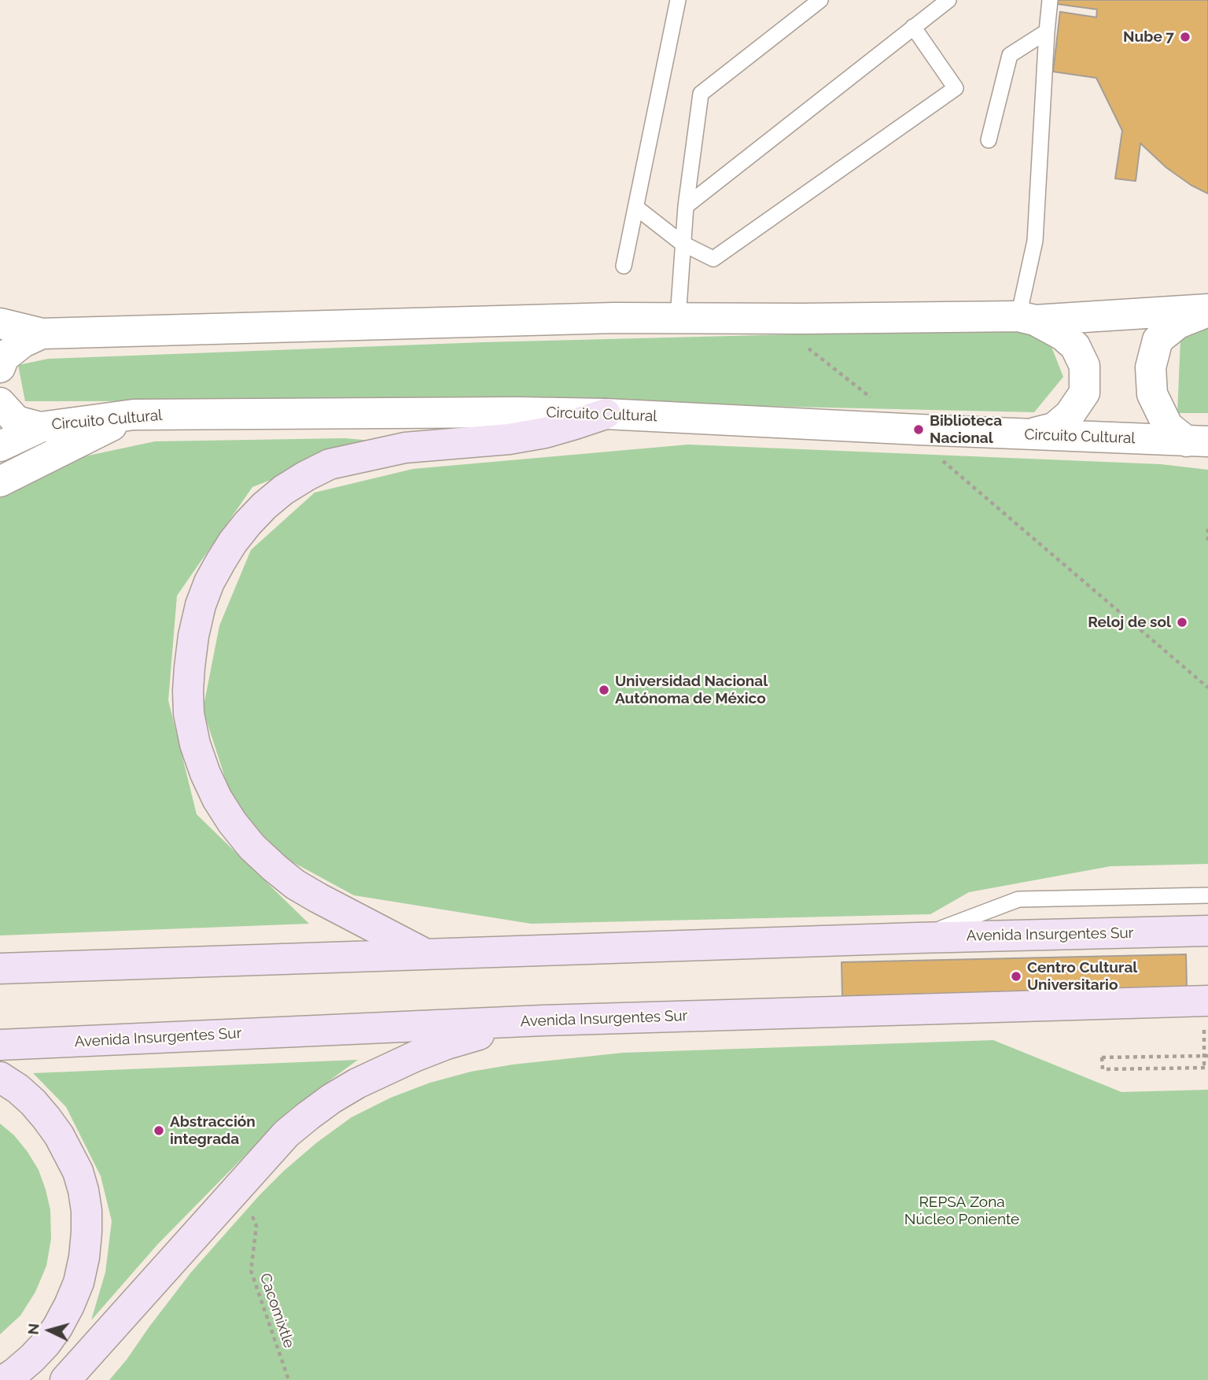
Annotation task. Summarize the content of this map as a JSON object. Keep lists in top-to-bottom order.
{
  "streets": {
    "main road": ["Avenida Insurgentes Sur"],
    "street": ["Circuito Cultural"],
    "path": ["Cacomixtle"]
  },
  "parks": ["REPSA Zona Núcleo Poniente"],
  "places": [
    "Nube 7",
    "Biblioteca Nacional",
    "Reloj de sol",
    "Universidad Nacional Autónoma de México",
    "Centro Cultural Universitario",
    "Abstracción integrada"
  ],
  "north": "left"
}
